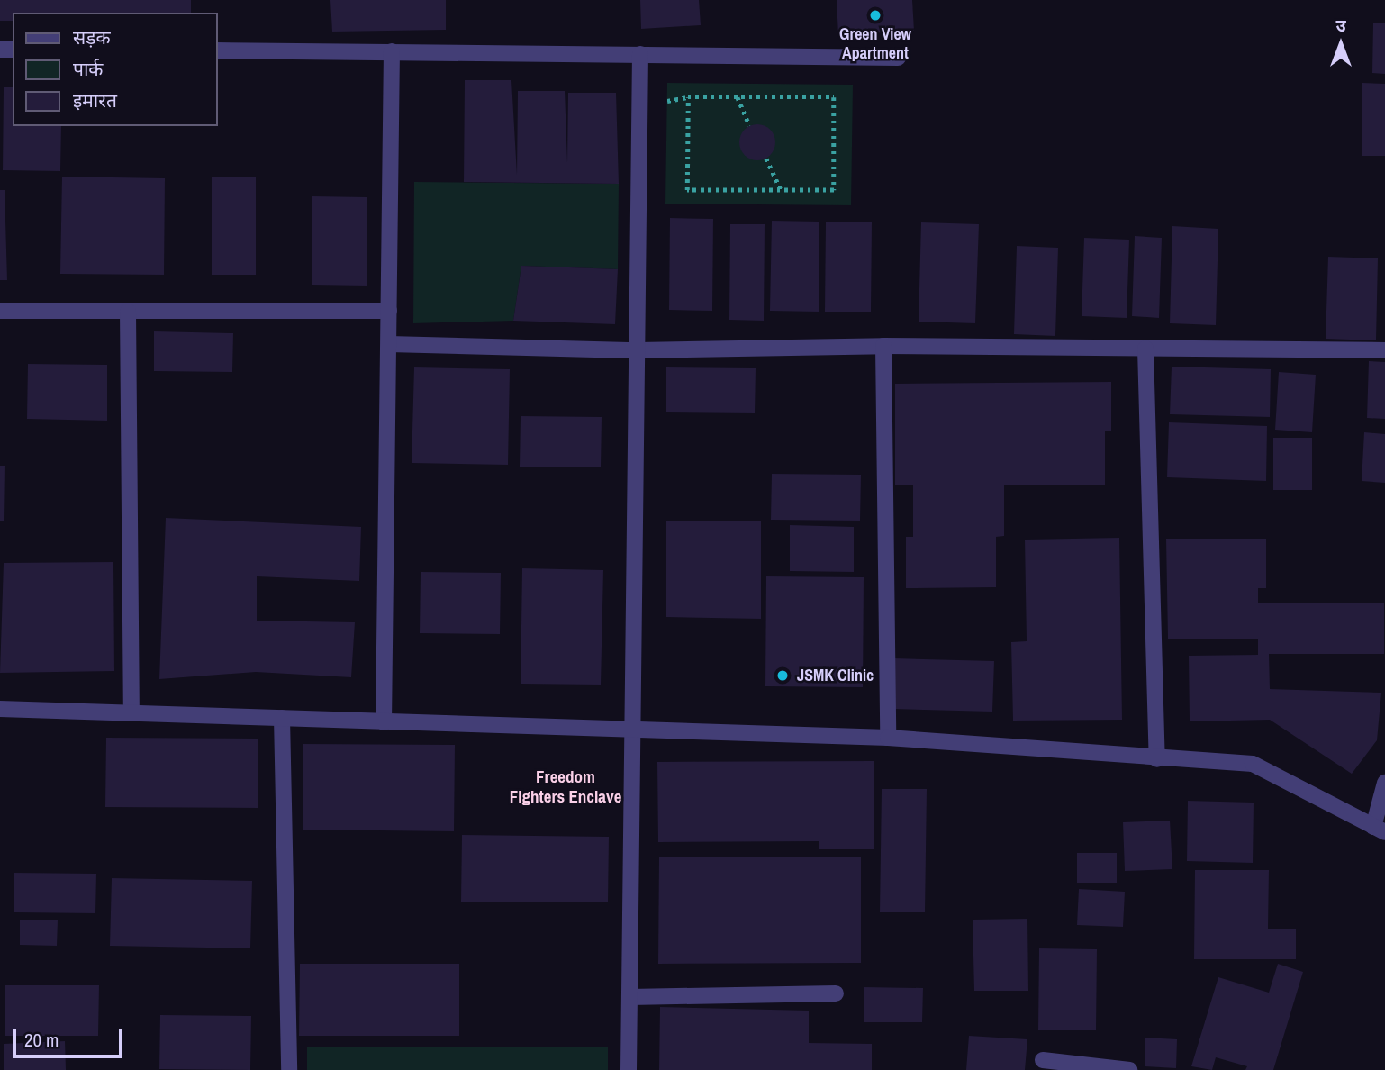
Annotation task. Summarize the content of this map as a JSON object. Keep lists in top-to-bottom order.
{
  "districts": ["Freedom Fighters Enclave"],
  "places": ["Green View Apartment", "JSMK Clinic"],
  "legend": ["सड़क", "पार्क", "इमारत"],
  "scale_bar": "20 m",
  "north": "top"
}
